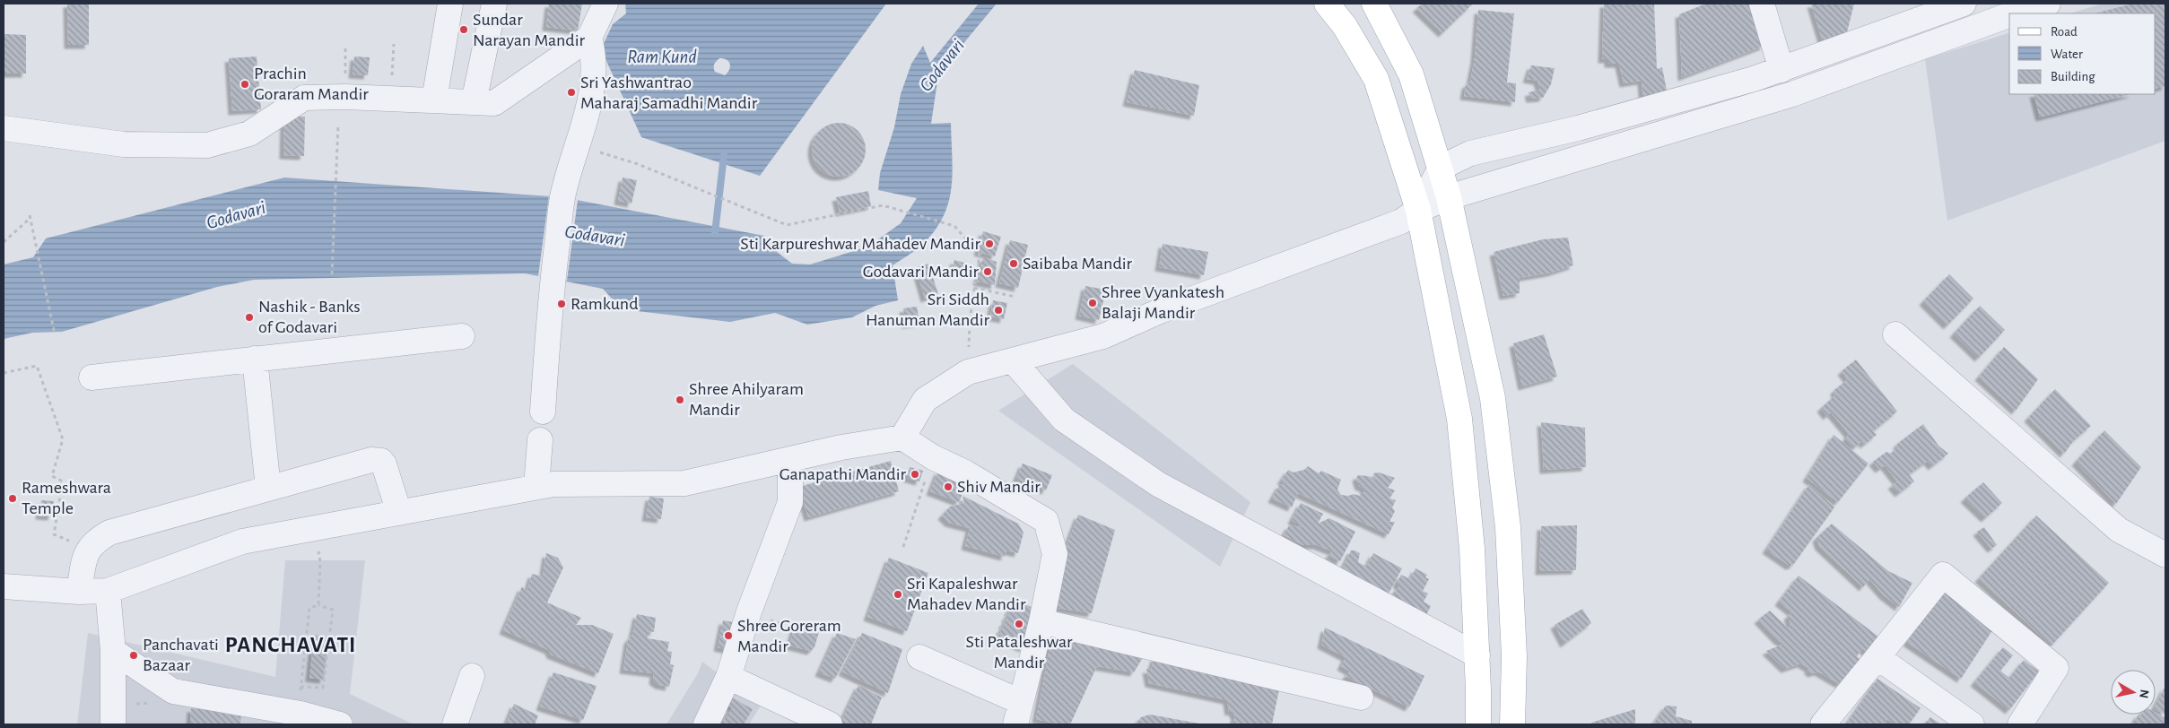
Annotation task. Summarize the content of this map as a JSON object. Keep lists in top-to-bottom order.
{
  "districts": ["PANCHAVATI"],
  "water": ["Ram Kund", "Godavari"],
  "places": [
    "Sundar Narayan Mandir",
    "Prachin Goraram Mandir",
    "Sri Yashwantrao Maharaj Samadhi Mandir",
    "Sti Karpureshwar Mahadev Mandir",
    "Saibaba Mandir",
    "Godavari Mandir",
    "Shree Vyankatesh Balaji Mandir",
    "Ramkund",
    "Sri Siddh Hanuman Mandir",
    "Nashik - Banks of Godavari",
    "Shree Ahilyaram Mandir",
    "Ganapathi Mandir",
    "Shiv Mandir",
    "Rameshwara Temple",
    "Sri Kapaleshwar Mahadev Mandir",
    "Sti Pataleshwar Mandir",
    "Shree Goreram Mandir",
    "Panchavati Bazaar"
  ],
  "legend": ["Road", "Water", "Building"],
  "north": "right"
}
